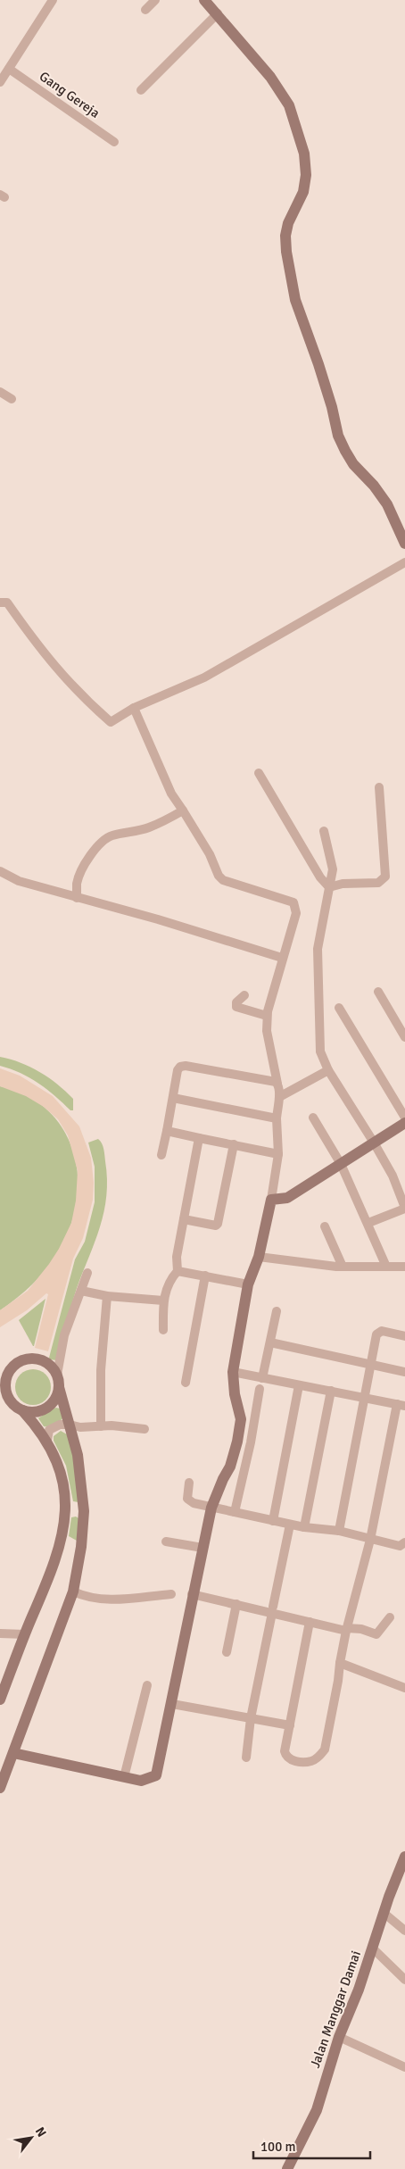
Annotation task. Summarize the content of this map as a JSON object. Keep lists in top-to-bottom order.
{
  "streets": {
    "street": ["Gang Gereja", "Jalan Manggar Damai"]
  },
  "scale_bar": "100 m",
  "north": "top right"
}
